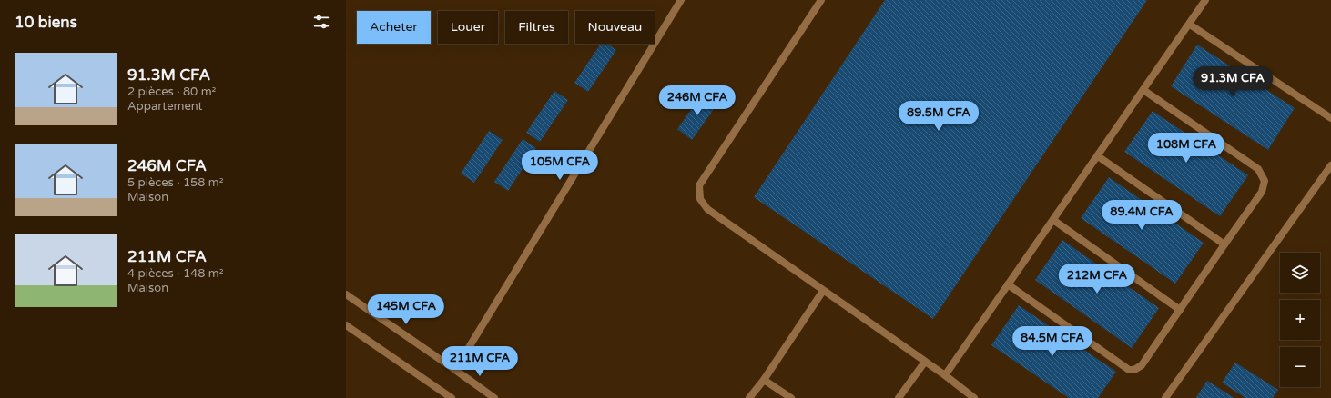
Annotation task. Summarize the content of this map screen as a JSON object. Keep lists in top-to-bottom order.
{
  "page": {
    "heading": "10 biens",
    "chip": [
      "Acheter",
      "Louer",
      "Filtres",
      "Nouveau"
    ],
    "list": [
      {
        "name": "91.3M CFA",
        "note": "2 pièces · 80 m² · Appartement"
      },
      {
        "name": "246M CFA",
        "note": "5 pièces · 158 m² · Maison"
      },
      {
        "name": "211M CFA",
        "note": "4 pièces · 148 m² · Maison"
      }
    ],
    "price": [
      "91.3M CFA",
      "246M CFA",
      "89.5M CFA",
      "108M CFA",
      "105M CFA",
      "89.4M CFA",
      "212M CFA",
      "145M CFA",
      "84.5M CFA",
      "211M CFA"
    ],
    "map_buttons": ["+", "−"]
  }
}
